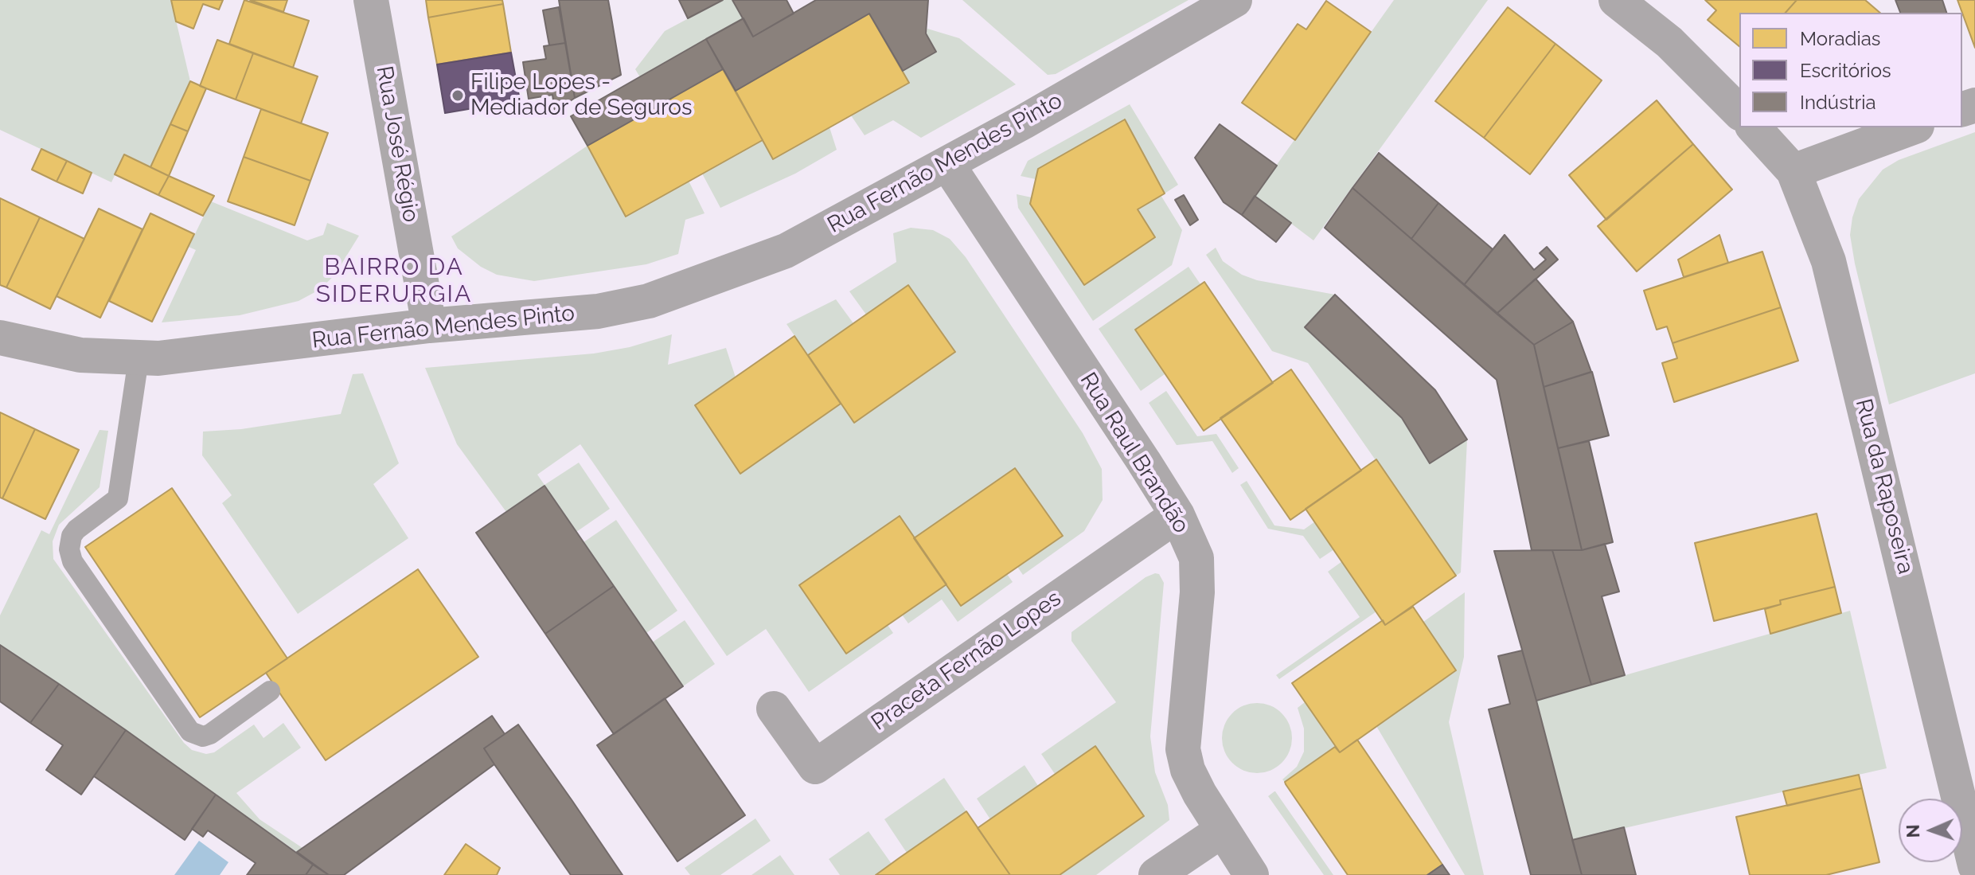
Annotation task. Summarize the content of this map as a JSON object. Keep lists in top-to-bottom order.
{
  "streets": {
    "street": [
      "Rua José Régio",
      "Rua Fernão Mendes Pinto",
      "Rua Raul Brandão",
      "Rua da Raposeira",
      "Praceta Fernão Lopes"
    ]
  },
  "crossings": [
    ["Rua José Régio", "Rua Fernão Mendes Pinto"],
    ["Rua Fernão Mendes Pinto", "Rua Raul Brandão"],
    ["Rua Raul Brandão", "Praceta Fernão Lopes"]
  ],
  "districts": ["BAIRRO DA SIDERURGIA"],
  "places": ["Filipe Lopes - Mediador de Seguros"],
  "legend": ["Moradias", "Escritórios", "Indústria"],
  "north": "left"
}
